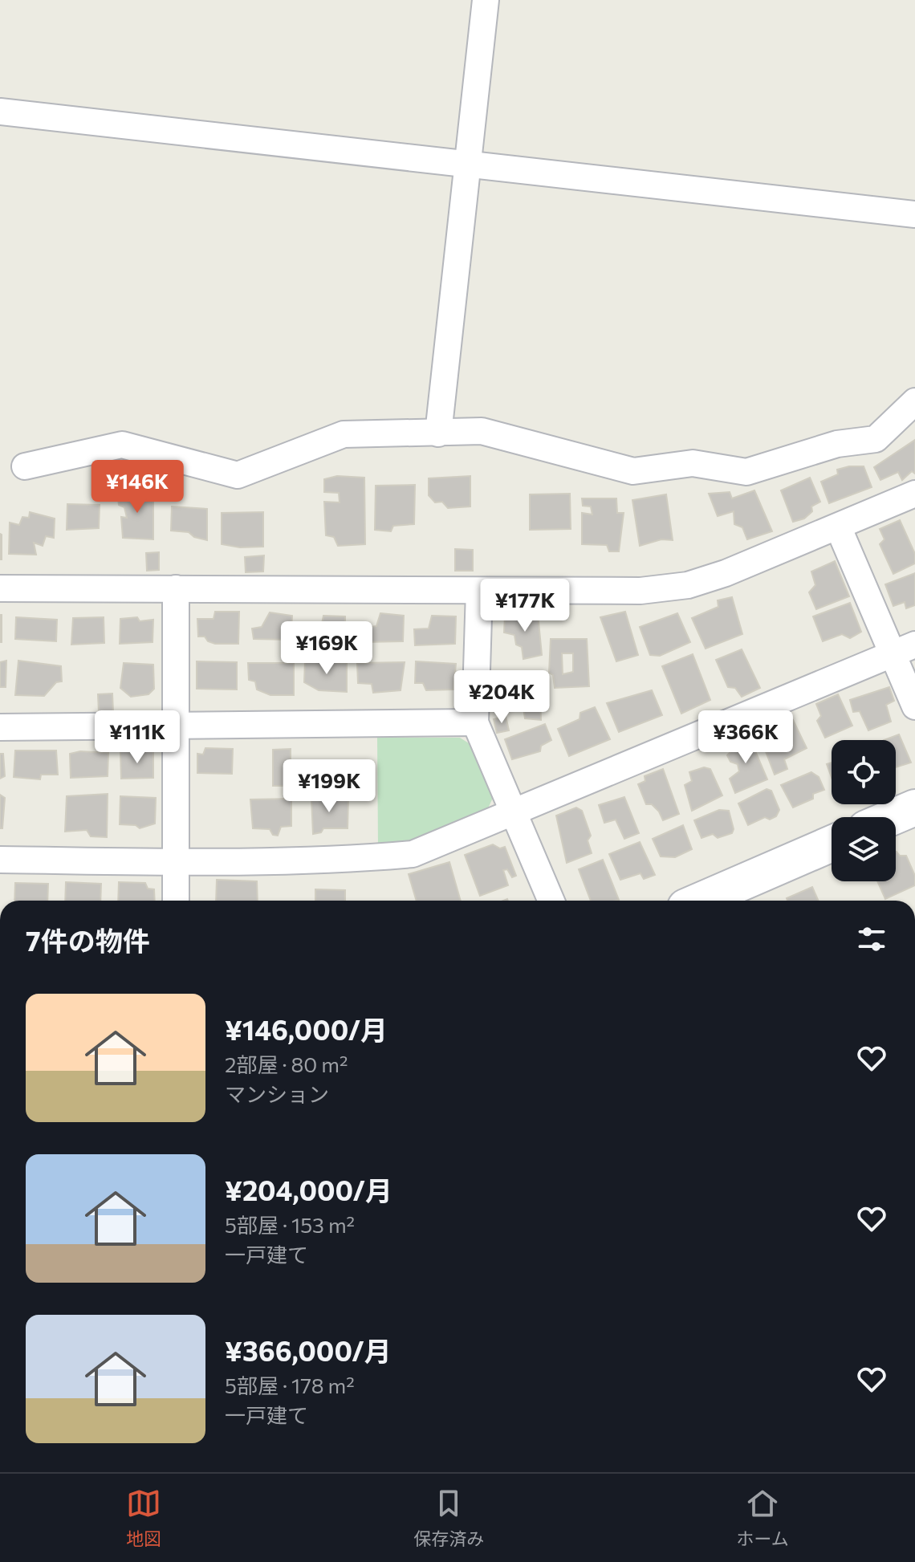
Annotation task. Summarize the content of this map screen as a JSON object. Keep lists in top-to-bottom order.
{
  "page": {
    "price": [
      "¥146K",
      "¥177K",
      "¥169K",
      "¥204K",
      "¥111K",
      "¥366K",
      "¥199K"
    ],
    "heading": "7件の物件",
    "list": [
      {
        "name": "¥146,000/月",
        "note": "2部屋 · 80 m² · マンション"
      },
      {
        "name": "¥204,000/月",
        "note": "5部屋 · 153 m² · 一戸建て"
      },
      {
        "name": "¥366,000/月",
        "note": "5部屋 · 178 m² · 一戸建て"
      }
    ],
    "tabs": ["地図", "保存済み", "ホーム"]
  }
}
